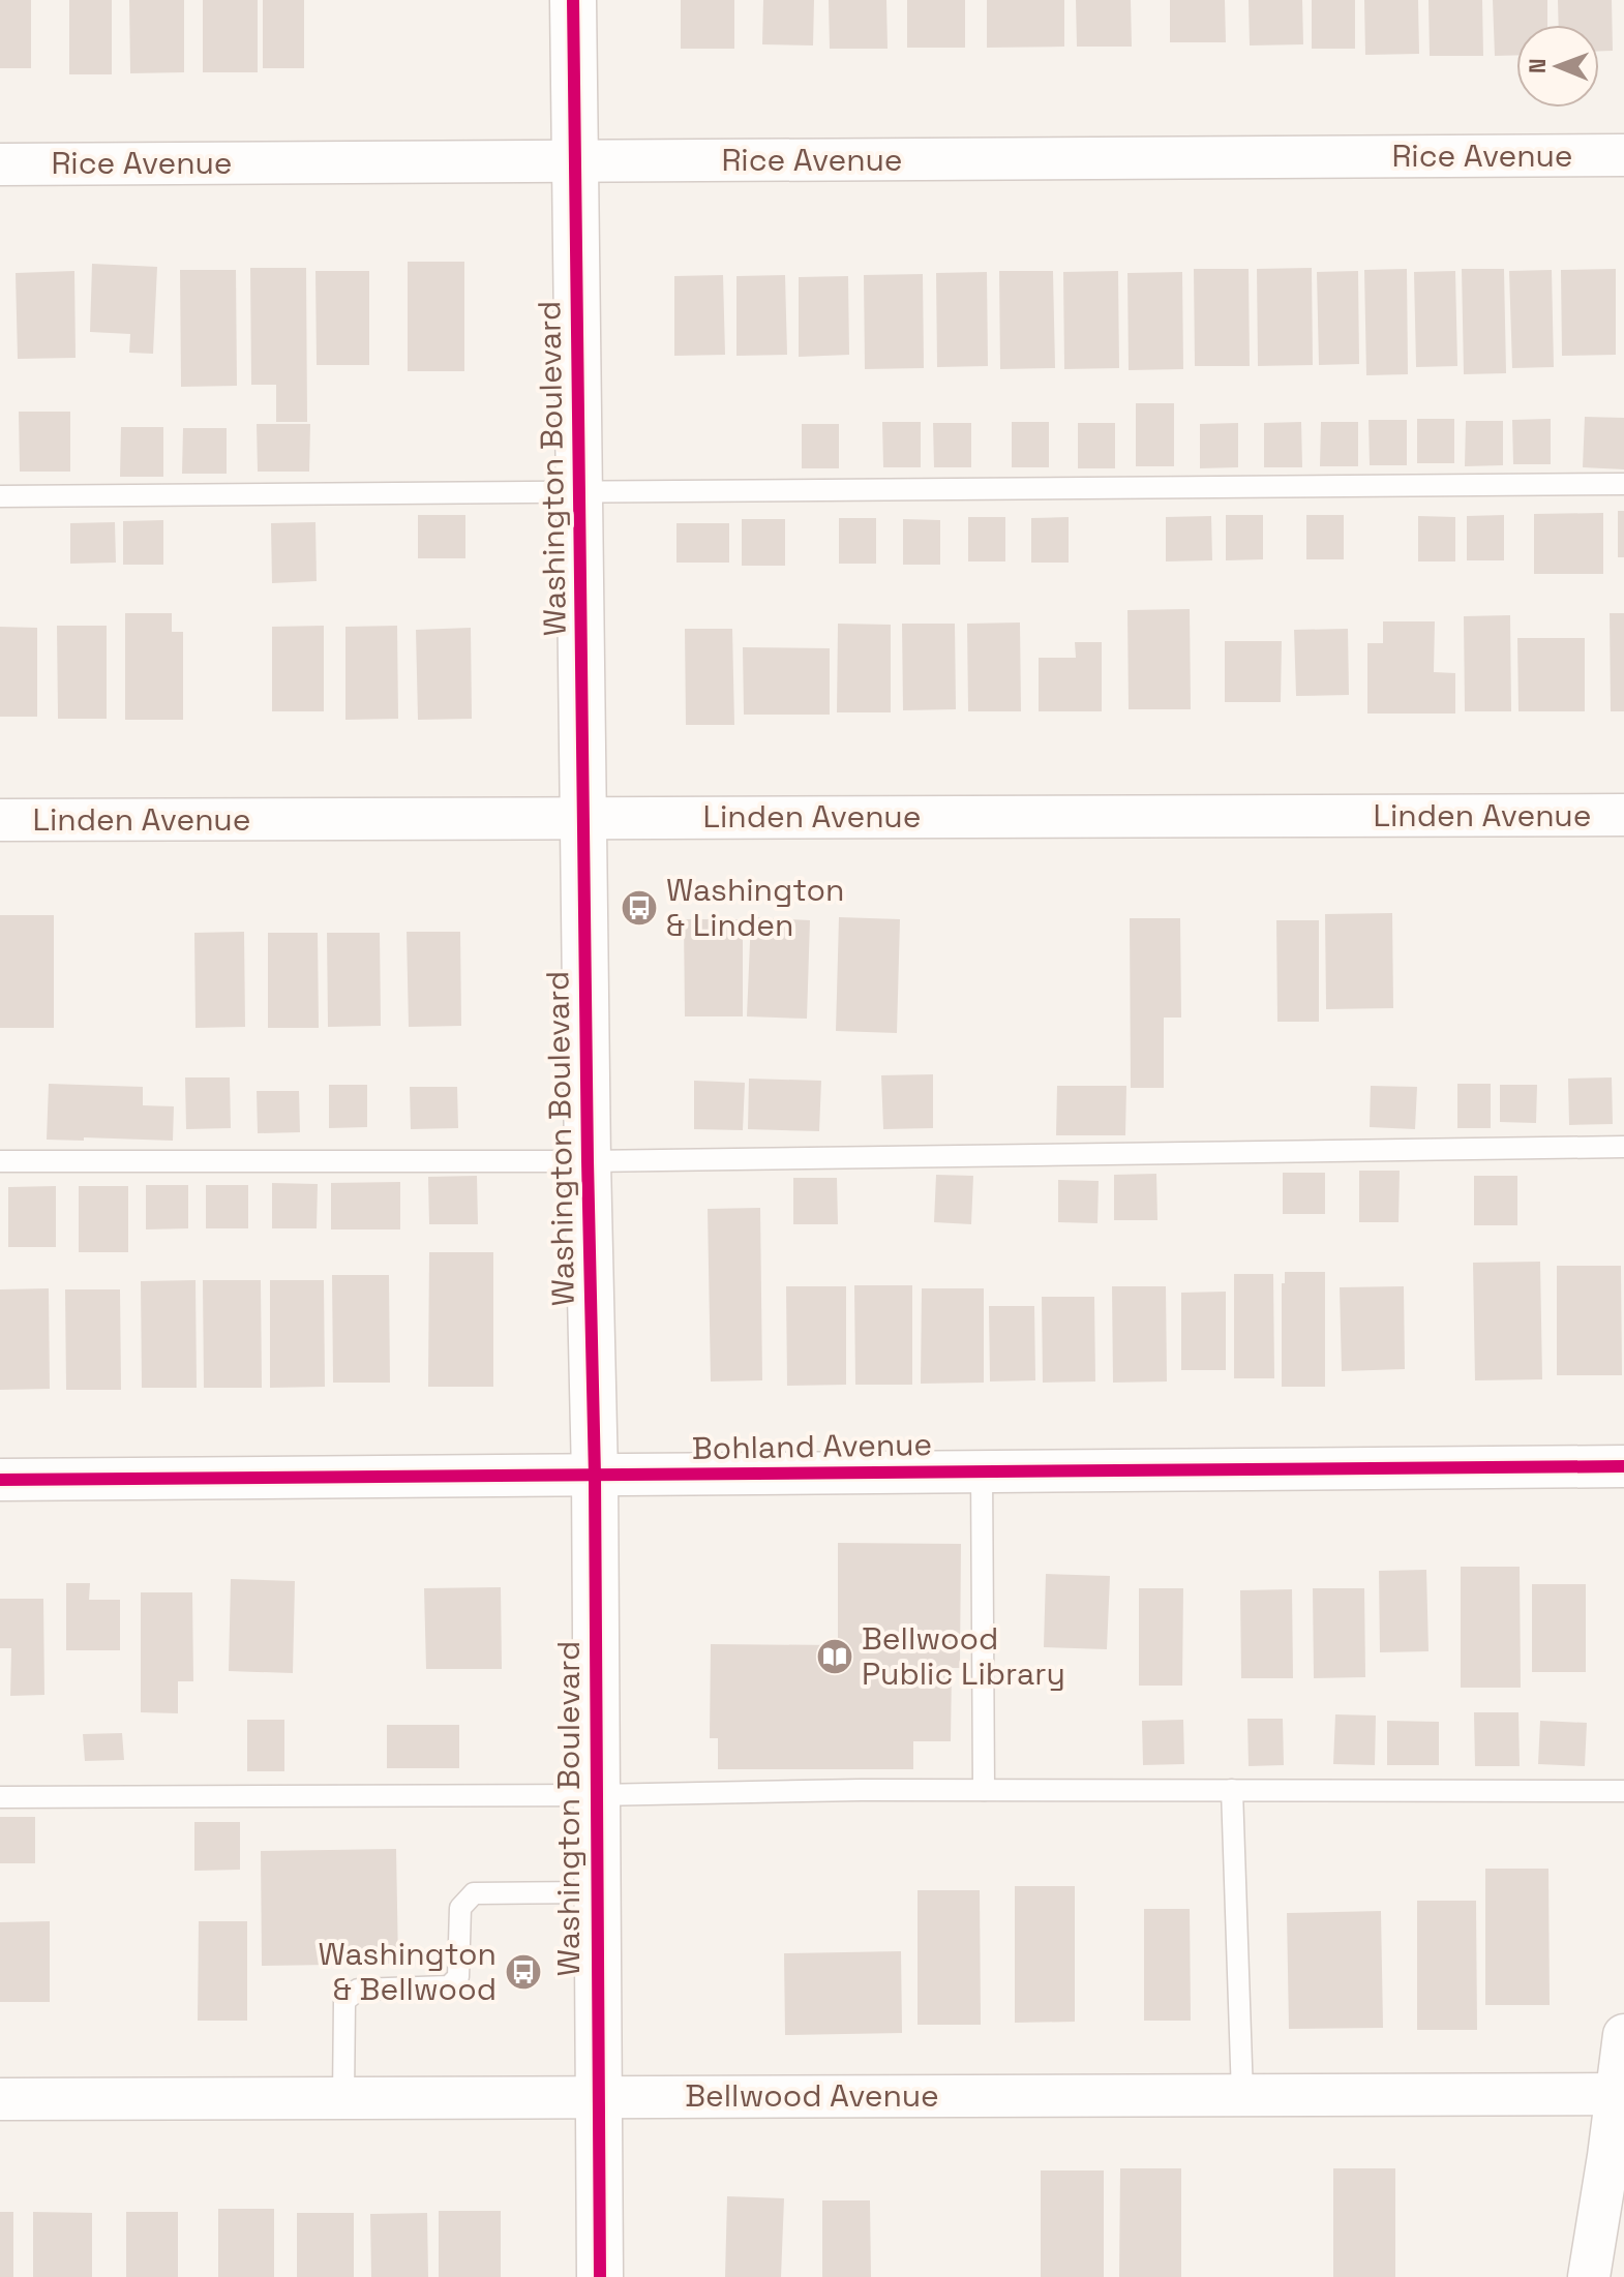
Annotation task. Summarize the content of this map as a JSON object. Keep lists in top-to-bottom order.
{
  "streets": {
    "street": [
      "Rice Avenue",
      "Washington Boulevard",
      "Linden Avenue",
      "Bohland Avenue",
      "Bellwood Avenue"
    ]
  },
  "crossings": [
    ["Rice Avenue", "Washington Boulevard"],
    ["Washington Boulevard", "Linden Avenue"],
    ["Washington Boulevard", "Bohland Avenue"],
    ["Washington Boulevard", "Bellwood Avenue"]
  ],
  "places": {
    "bus stop": ["Washington & Linden", "Washington & Bellwood"],
    "library": ["Bellwood Public Library"]
  },
  "north": "left"
}
